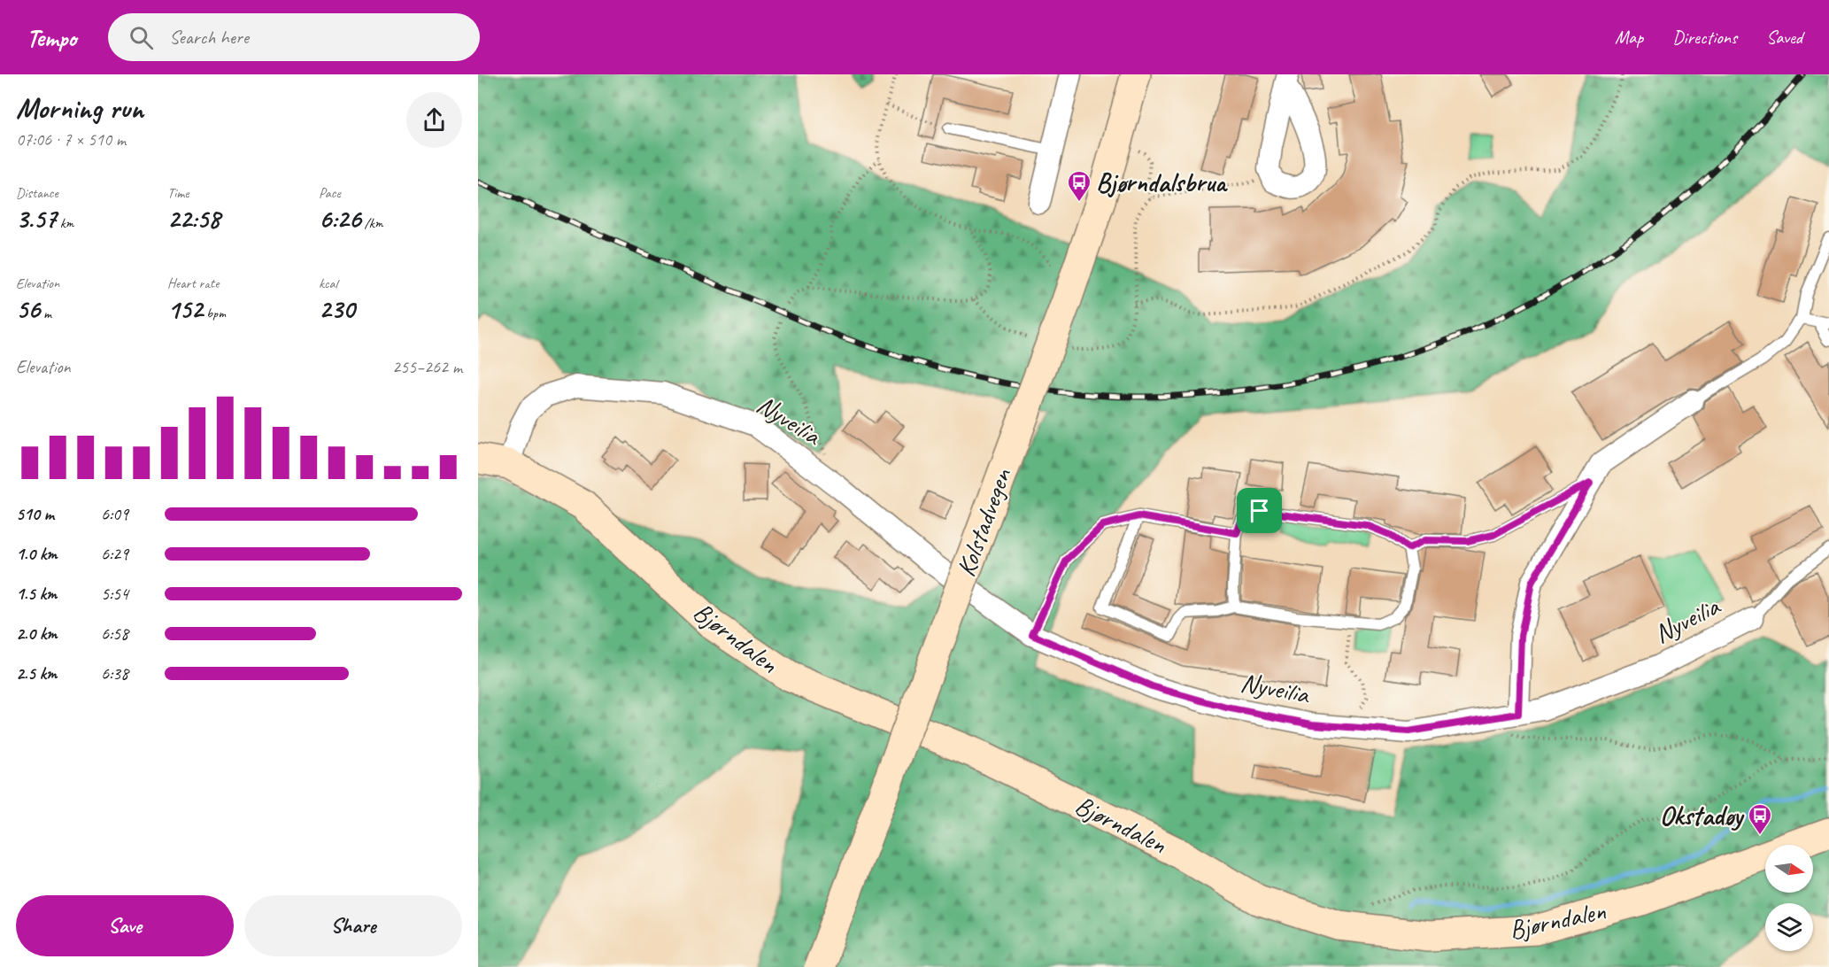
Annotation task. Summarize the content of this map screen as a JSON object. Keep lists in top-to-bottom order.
{
  "streets": {
    "main road": ["Kolstadvegen", "Bjørndalen"],
    "street": ["Nyveilia"]
  },
  "crossings": [
    ["Nyveilia", "Bjørndalen"]
  ],
  "places": {
    "bus stop": ["Bjørndalsbrua", "Okstadøy"]
  },
  "north": "right",
  "page": {
    "header": "Tempo",
    "search": "Search here",
    "nav": ["Map", "Directions", "Saved"],
    "heading": ["Morning run", "07:06 · 7 × 510 m"],
    "stats": [
      ["Distance", "3.57 km"],
      ["Time", "22:58"],
      ["Pace", "6:26 /km"],
      ["Elevation", "56 m"],
      ["Heart rate", "152 bpm"],
      ["kcal", "230"]
    ],
    "chart": ["Elevation", "255–262 m"],
    "list": [
      {
        "name": "510 m",
        "note": "6:09"
      },
      {
        "name": "1.0 km",
        "note": "6:29"
      },
      {
        "name": "1.5 km",
        "note": "5:54"
      },
      {
        "name": "2.0 km",
        "note": "6:58"
      },
      {
        "name": "2.5 km",
        "note": "6:38"
      }
    ],
    "buttons": ["Save", "Share"]
  }
}
